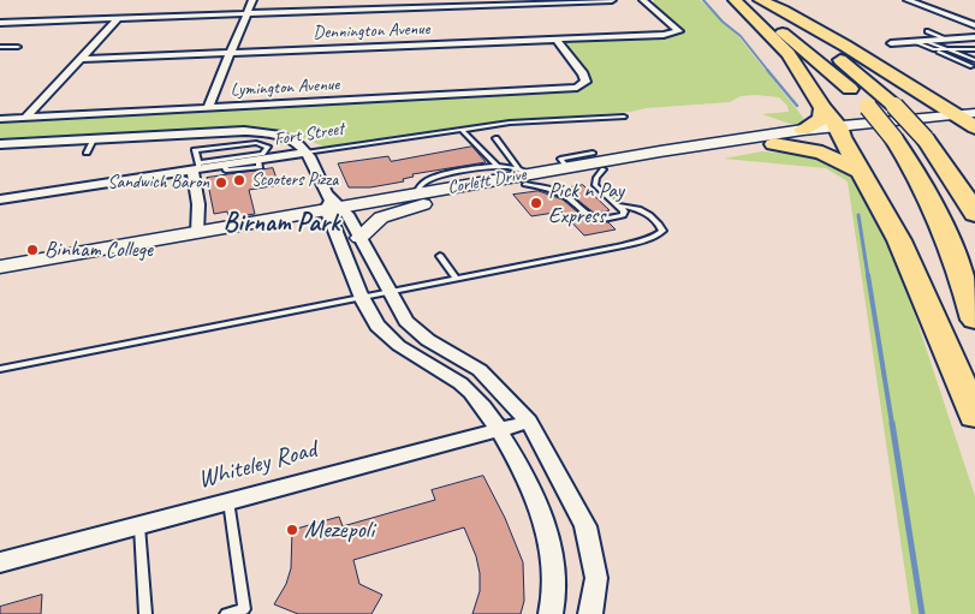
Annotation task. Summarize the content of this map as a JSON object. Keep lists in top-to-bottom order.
{
  "streets": {
    "main road": ["Corlett Drive"],
    "street": [
      "Dennington Avenue",
      "Lymington Avenue",
      "Fort Street",
      "Whiteley Road"
    ]
  },
  "crossings": [
    ["Dennington Avenue", "Lymington Avenue"]
  ],
  "districts": ["Birnam Park"],
  "places": [
    "Scooters Pizza",
    "Sandwich Baron",
    "Pick n Pay Express",
    "Binham College",
    "Mezepoli"
  ]
}
